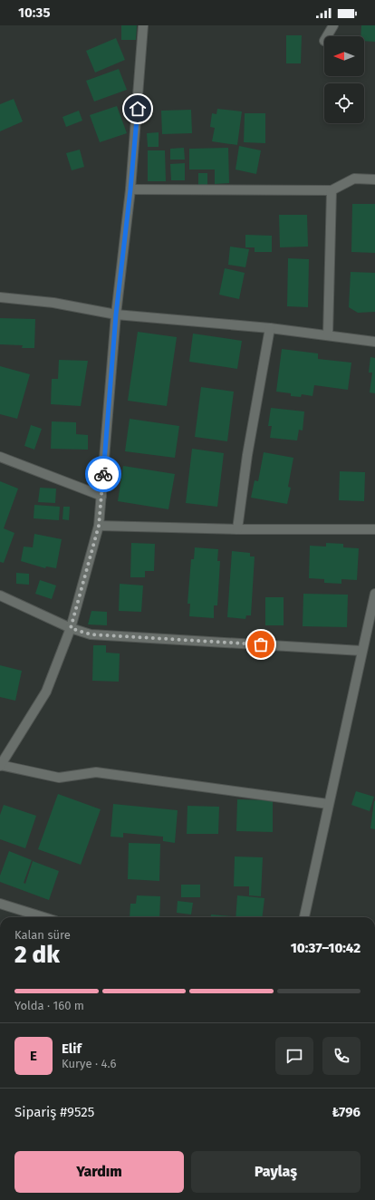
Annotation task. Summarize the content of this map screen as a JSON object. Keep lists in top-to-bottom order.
{
  "north": "left",
  "page": {
    "status": "10:35",
    "heading": ["2 dk", "Kalan süre", "10:37–10:42"],
    "panel": [
      "Elif",
      "Kurye · 4.6",
      "Sipariş #9525",
      "₺796"
    ],
    "bar": "Yolda · 160 m",
    "round": "E",
    "buttons": ["Yardım", "Paylaş"]
  }
}
